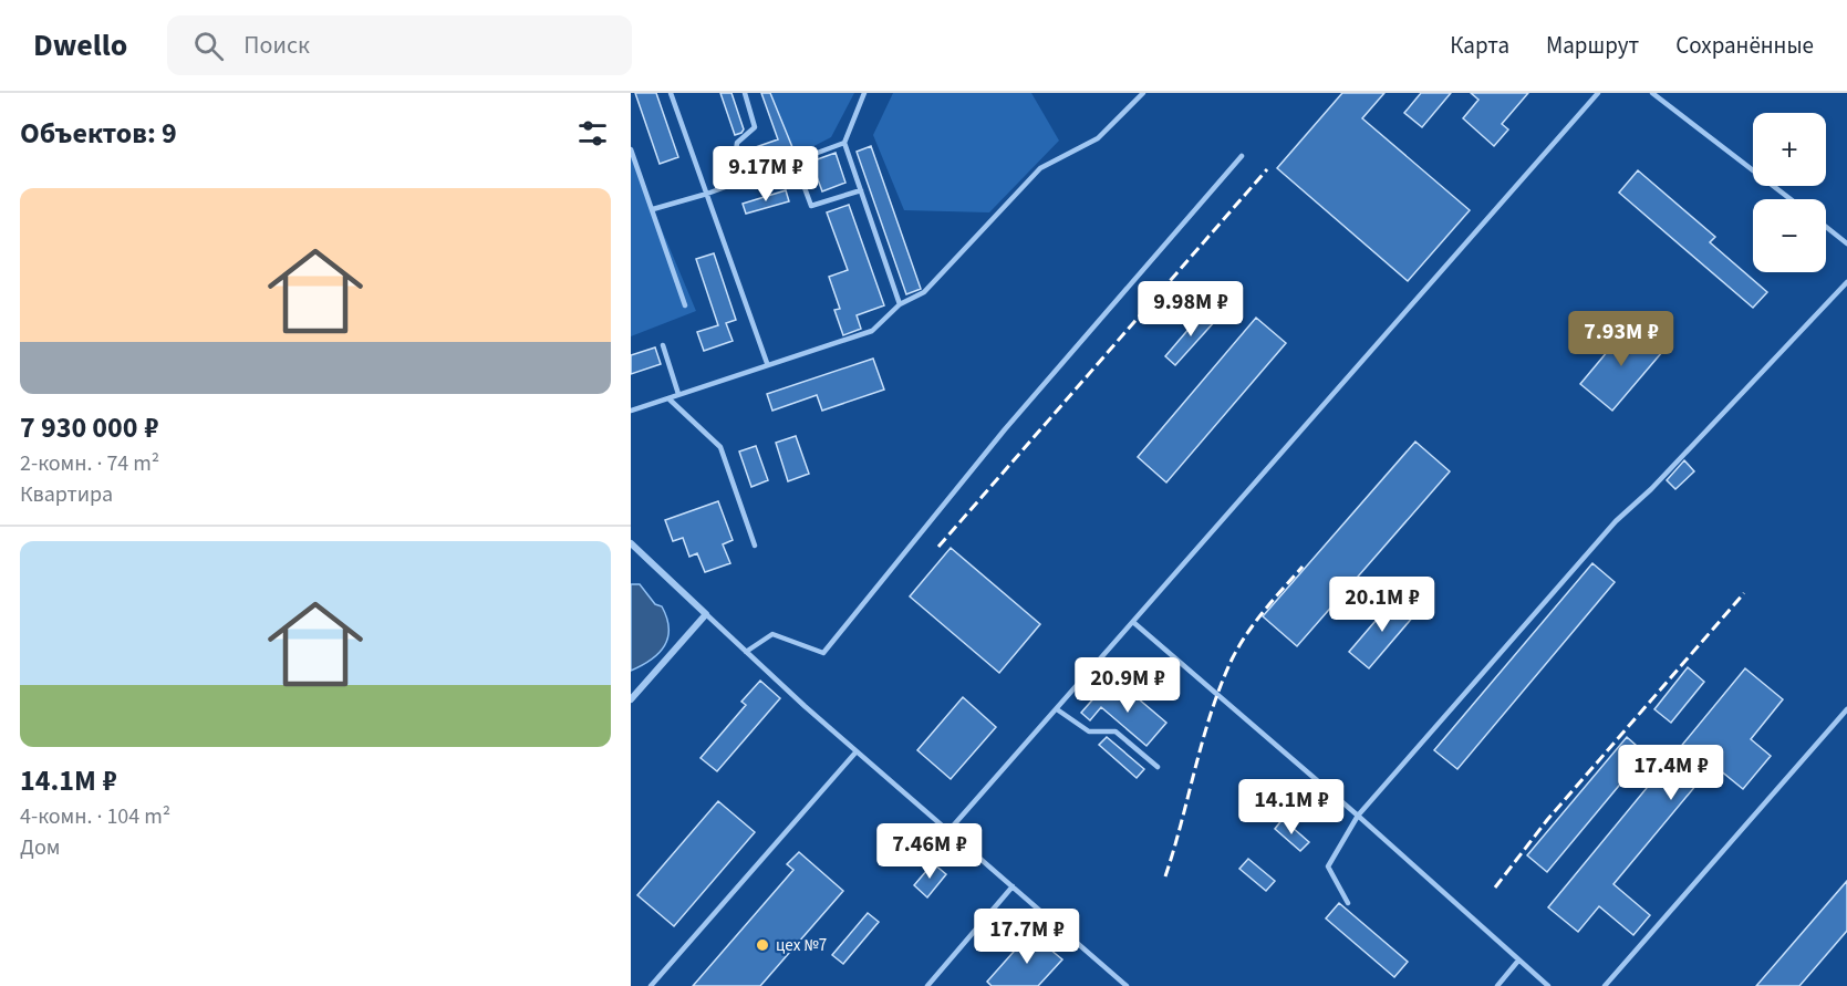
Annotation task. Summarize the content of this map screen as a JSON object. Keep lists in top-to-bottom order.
{
  "places": ["цех №7"],
  "page": {
    "header": "Dwello",
    "search": "Поиск",
    "nav": ["Карта", "Маршрут", "Сохранённые"],
    "heading": "Объектов: 9",
    "map_buttons": ["+", "−"],
    "price": [
      "9.17M ₽",
      "9.98M ₽",
      "7.93M ₽",
      "20.1M ₽",
      "20.9M ₽",
      "17.4M ₽",
      "14.1M ₽",
      "7.46M ₽",
      "17.7M ₽"
    ],
    "list": [
      {
        "name": "7 930 000 ₽",
        "note": "2-комн. · 74 m² · Квартира"
      },
      {
        "name": "14.1M ₽",
        "note": "4-комн. · 104 m² · Дом"
      }
    ]
  }
}
